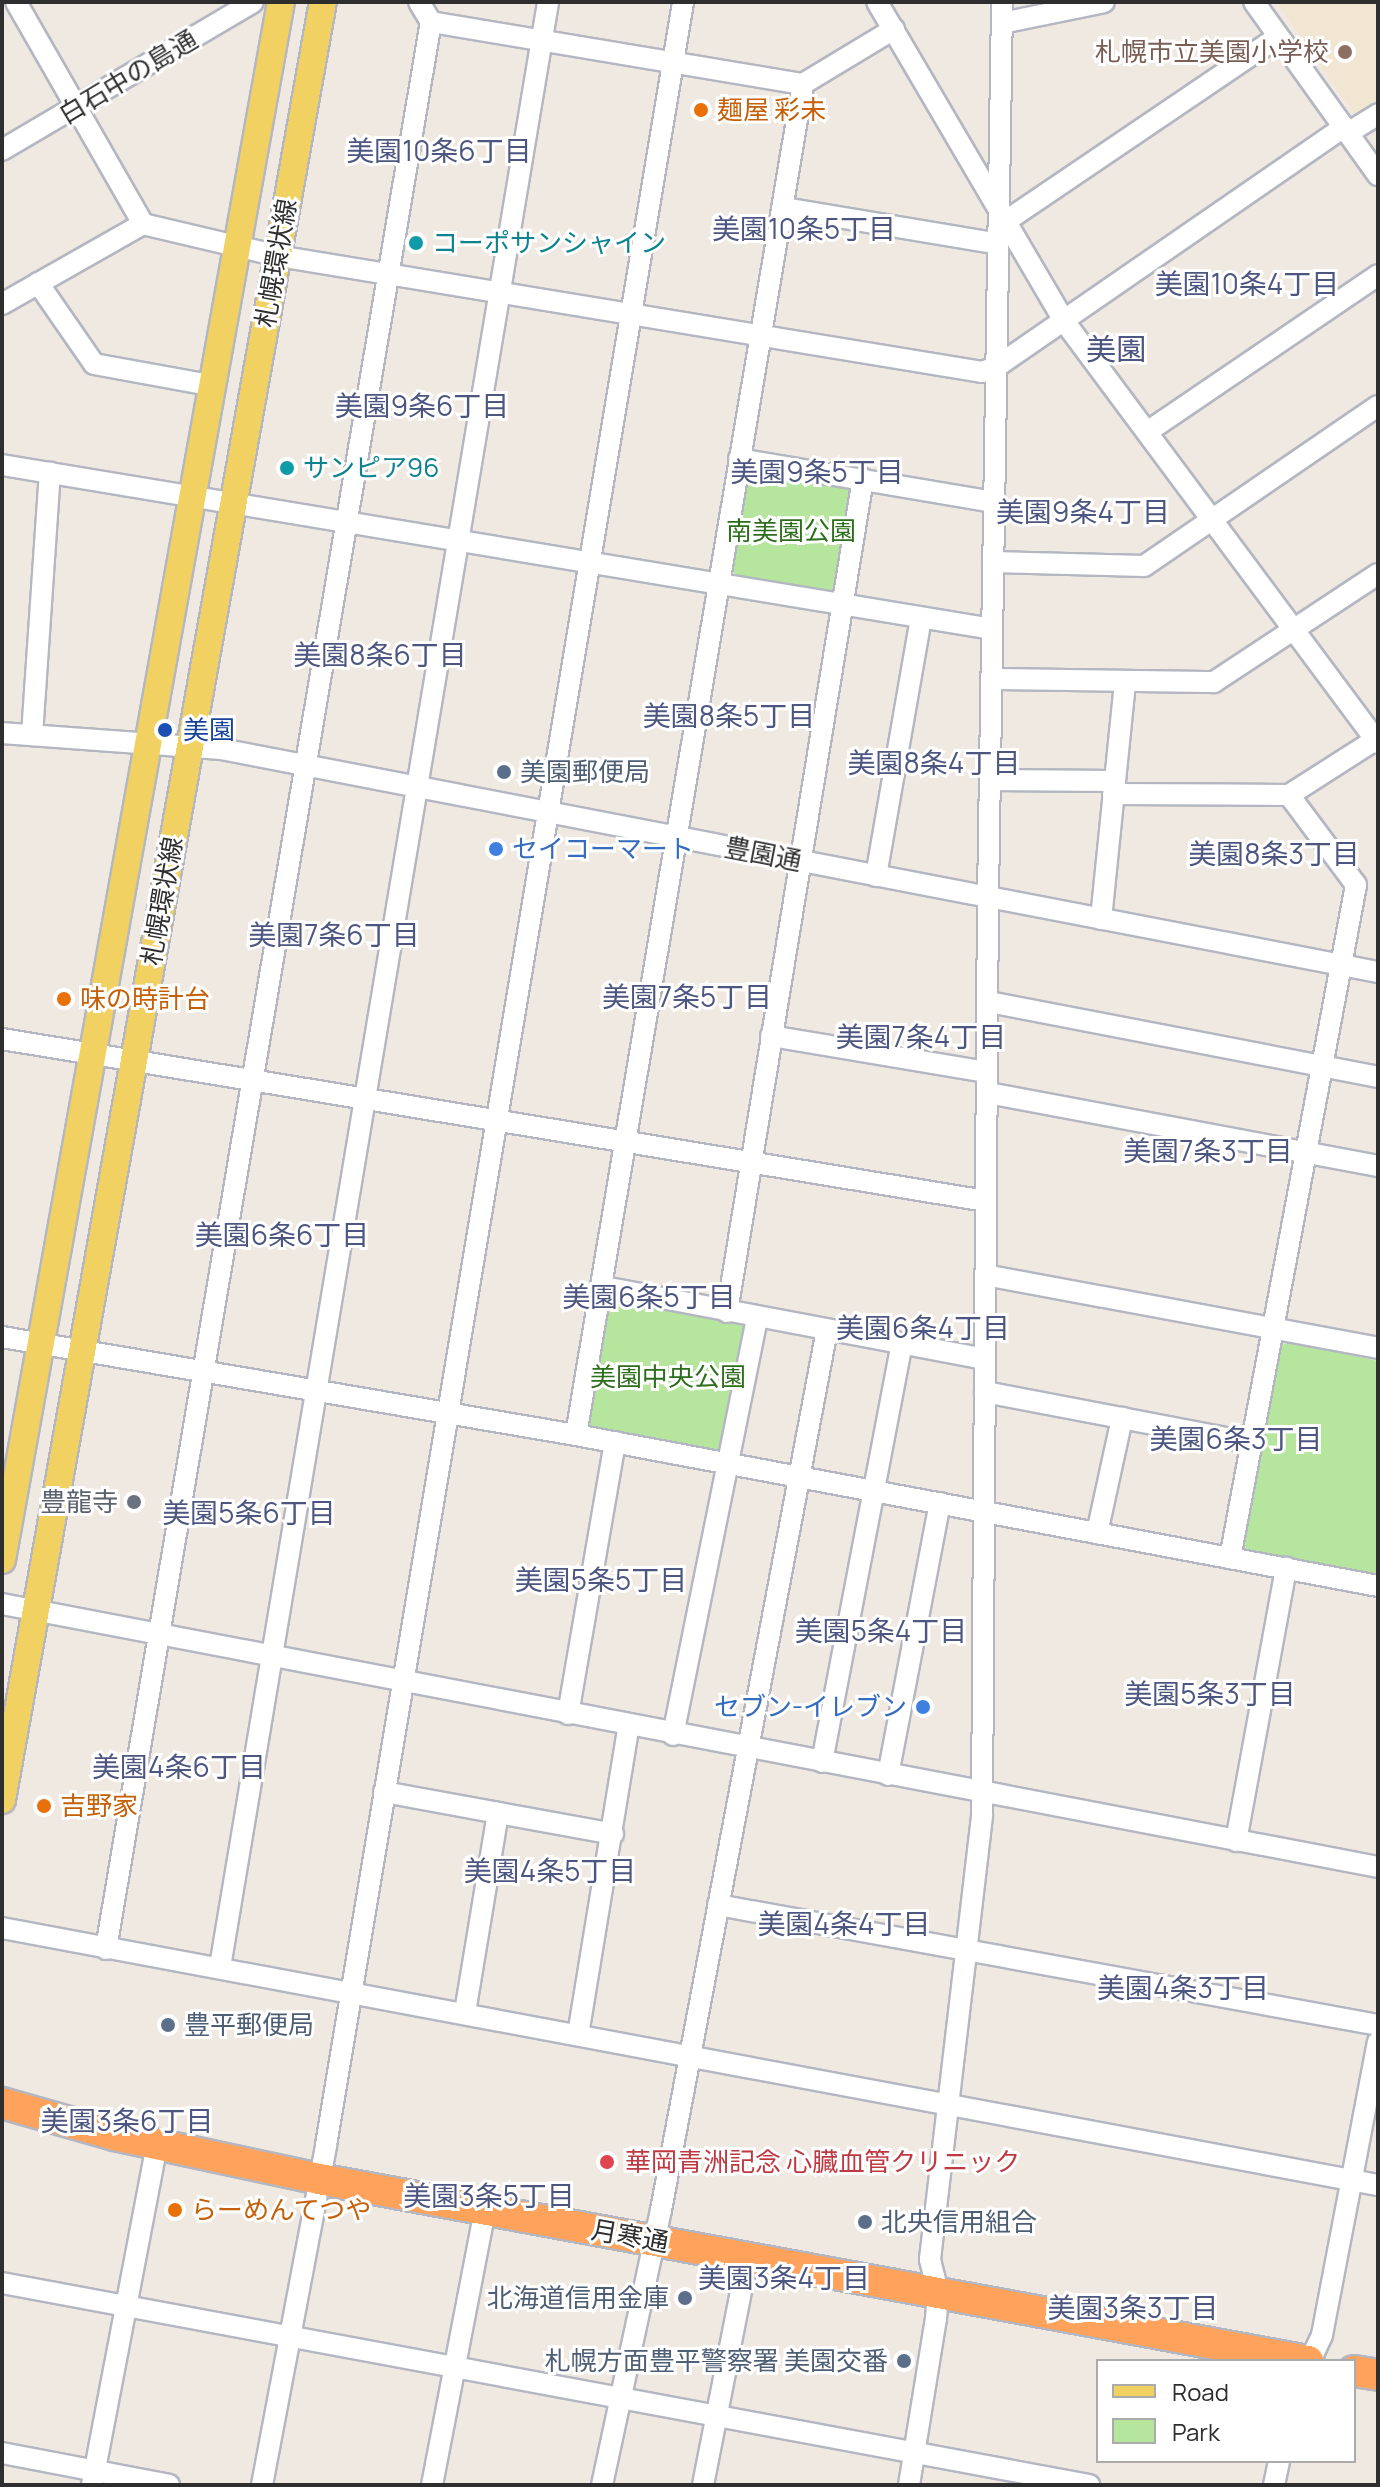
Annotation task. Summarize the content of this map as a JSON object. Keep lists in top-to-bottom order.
{
  "streets": {
    "highway": ["月寒通"],
    "main road": ["札幌環状線"],
    "street": ["白石中の島通", "豊園通"]
  },
  "crossings": [
    ["札幌環状線", "豊園通"]
  ],
  "districts": [
    "美園10条6丁目",
    "美園10条5丁目",
    "美園10条4丁目",
    "美園",
    "美園9条6丁目",
    "美園9条5丁目",
    "美園9条4丁目",
    "美園8条6丁目",
    "美園8条5丁目",
    "美園8条4丁目",
    "美園8条3丁目",
    "美園7条6丁目",
    "美園7条5丁目",
    "美園7条4丁目",
    "美園7条3丁目",
    "美園6条6丁目",
    "美園6条5丁目",
    "美園6条4丁目",
    "美園6条3丁目",
    "美園5条6丁目",
    "美園5条5丁目",
    "美園5条4丁目",
    "美園5条3丁目",
    "美園4条6丁目",
    "美園4条5丁目",
    "美園4条4丁目",
    "美園4条3丁目",
    "美園3条6丁目",
    "美園3条5丁目",
    "美園3条4丁目",
    "美園3条3丁目"
  ],
  "parks": ["南美園公園", "美園中央公園"],
  "places": [
    "札幌市立美園小学校",
    "麺屋 彩未",
    "コーポサンシャイン",
    "サンピア96",
    "美園",
    "美園郵便局",
    "セイコーマート",
    "味の時計台",
    "豊龍寺",
    "セブン-イレブン",
    "吉野家",
    "豊平郵便局",
    "華岡青洲記念 心臓血管クリニック",
    "らーめんてつや",
    "北央信用組合",
    "北海道信用金庫",
    "札幌方面豊平警察署 美園交番"
  ],
  "legend": ["Road", "Park"]
}
